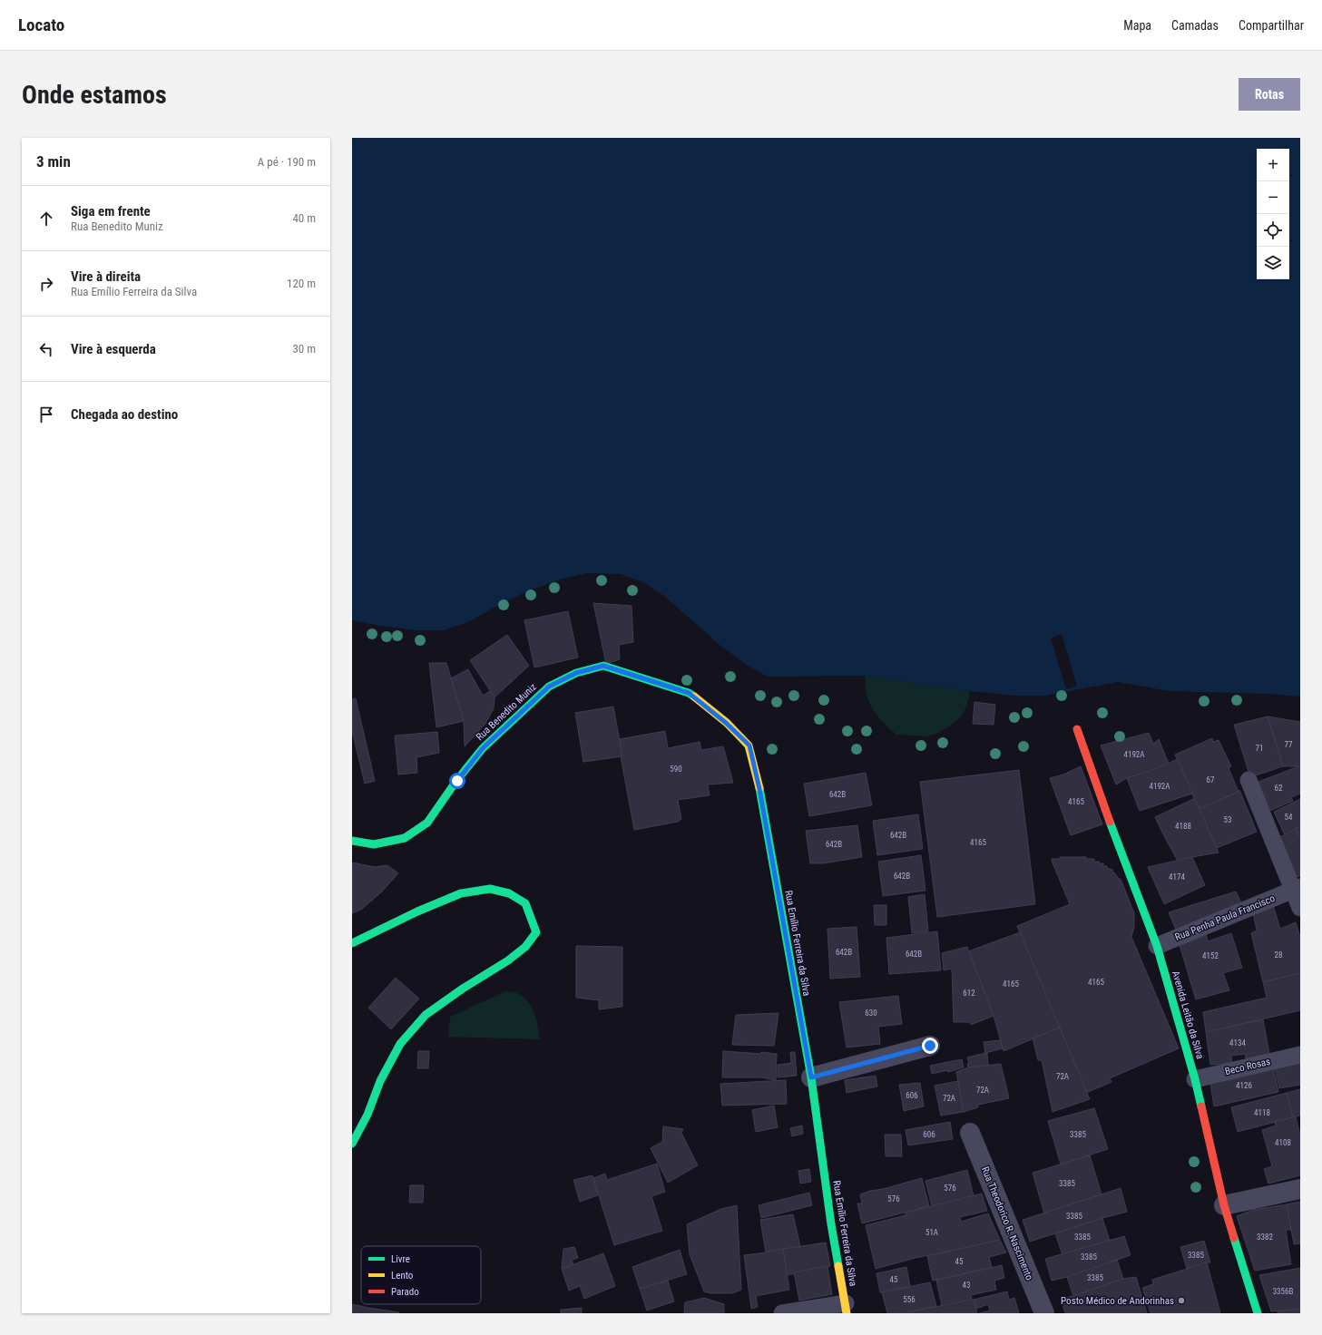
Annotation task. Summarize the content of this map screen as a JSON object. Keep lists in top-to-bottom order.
{
  "streets": {
    "street": [
      "Rua Benedito Muniz",
      "Rua Emílio Ferreira da Silva",
      "Avenida Leitão da Silva",
      "Rua Theodorico R. Nascimento"
    ],
    "lane": ["Rua Penha Paula Francisco", "Beco Rosas"]
  },
  "crossings": [
    ["Rua Benedito Muniz", "Rua Emílio Ferreira da Silva"],
    ["Rua Penha Paula Francisco", "Avenida Leitão da Silva"],
    ["Avenida Leitão da Silva", "Beco Rosas"]
  ],
  "places": ["Posto Médico de Andorinhas"],
  "house_numbers": [
    "77",
    "71",
    "4192A",
    "590",
    "67",
    "4192A",
    "62",
    "642B",
    "4165",
    "54",
    "53",
    "4188",
    "642B",
    "4165",
    "642B",
    "642B",
    "4174",
    "642B",
    "642B",
    "28",
    "4152",
    "4165",
    "4165",
    "612",
    "630",
    "4134",
    "72A",
    "4126",
    "72A",
    "606",
    "72A",
    "4118",
    "606",
    "3385",
    "4108",
    "3385",
    "576",
    "576",
    "3385",
    "51A",
    "3385",
    "3382",
    "3385",
    "3385",
    "45",
    "3385",
    "45",
    "43",
    "3356B",
    "556"
  ],
  "legend": ["Livre", "Lento", "Parado"],
  "page": {
    "header": "Locato",
    "nav": ["Mapa", "Camadas", "Compartilhar"],
    "buttons": "Rotas",
    "title": "Onde estamos",
    "heading": ["3 min", "A pé · 190 m"],
    "map_buttons": ["+", "−"],
    "list": [
      ["Siga em frente", "Rua Benedito Muniz", "40 m"],
      ["Vire à direita", "Rua Emílio Ferreira da Silva", "120 m"],
      ["Vire à esquerda", "30 m"],
      "Chegada ao destino"
    ]
  }
}
